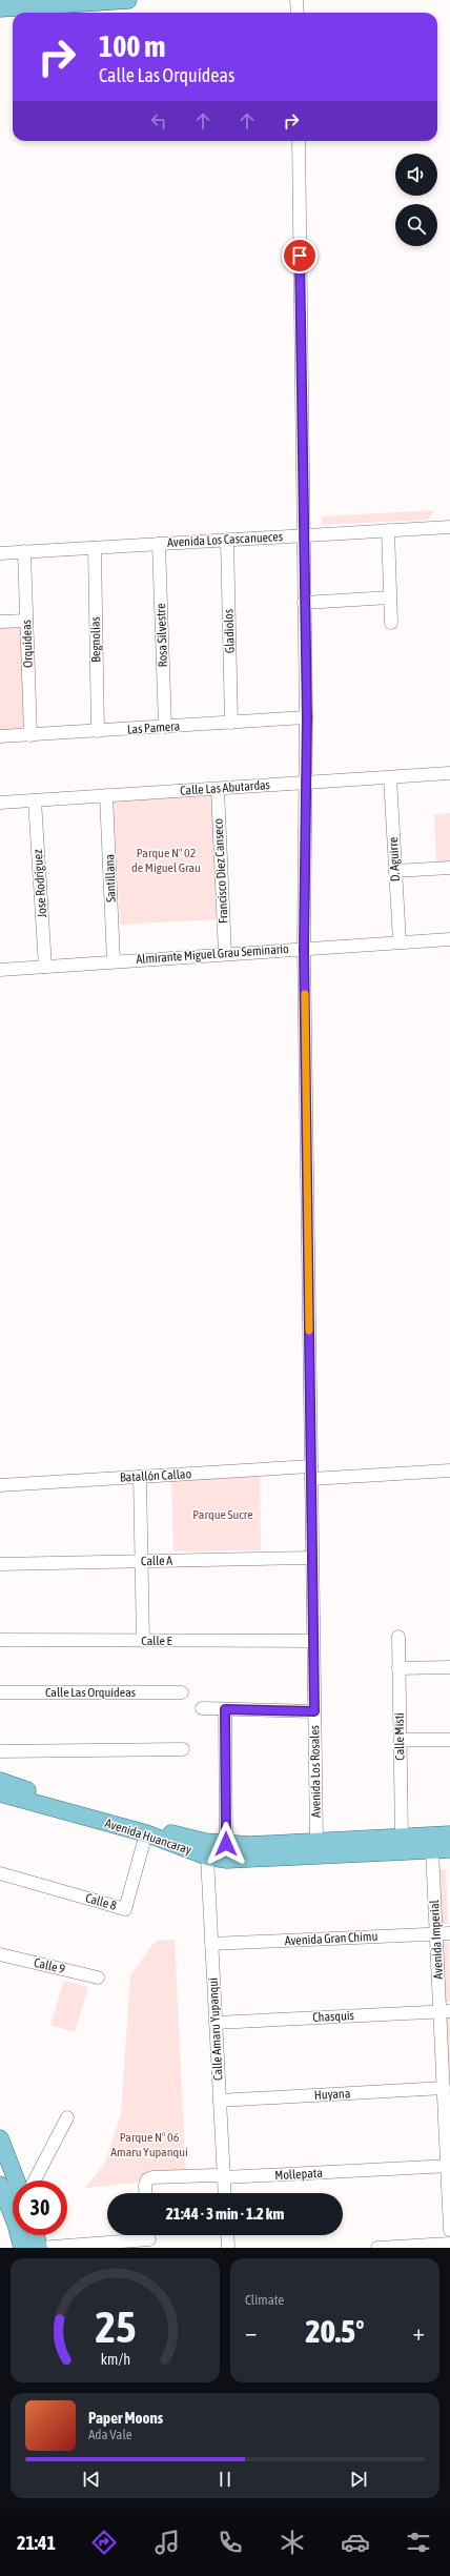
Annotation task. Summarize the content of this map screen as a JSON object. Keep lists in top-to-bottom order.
{
  "streets": {
    "main road": ["Avenida Huancaray"],
    "street": [
      "Avenida Los Cascanueces",
      "Gladiolos",
      "Rosa Silvestre",
      "Begnolias",
      "Orquideas",
      "Las Pamera",
      "Calle Las Abutardas",
      "D. Aguirre",
      "Francisco Diez Canseco",
      "Santillana",
      "Jose Rodriguez",
      "Almirante Miguel Grau Seminario",
      "Batallón Callao",
      "Calle A",
      "Calle E",
      "Calle Las Orquídeas",
      "Calle Misti",
      "Avenida Los Rosales",
      "Calle 8",
      "Avenida Gran Chimu",
      "Avenida Imperial",
      "Calle 9",
      "Chasquis",
      "Calle Amaru Yupanqui",
      "Huyana",
      "Mollepata"
    ]
  },
  "crossings": [
    ["Avenida Los Cascanueces", "Gladiolos"],
    ["Avenida Los Cascanueces", "Rosa Silvestre"],
    ["Avenida Los Cascanueces", "Begnolias"],
    ["Avenida Los Cascanueces", "Orquideas"],
    ["Avenida Los Cascanueces", "Avenida Los Rosales"],
    ["Gladiolos", "Las Pamera"],
    ["Rosa Silvestre", "Las Pamera"],
    ["Begnolias", "Las Pamera"],
    ["Orquideas", "Las Pamera"],
    ["Las Pamera", "Avenida Los Rosales"],
    ["Calle Las Abutardas", "D. Aguirre"],
    ["Calle Las Abutardas", "Francisco Diez Canseco"],
    ["Calle Las Abutardas", "Santillana"],
    ["Calle Las Abutardas", "Jose Rodriguez"],
    ["Calle Las Abutardas", "Avenida Los Rosales"],
    ["D. Aguirre", "Almirante Miguel Grau Seminario"],
    ["Francisco Diez Canseco", "Almirante Miguel Grau Seminario"],
    ["Santillana", "Almirante Miguel Grau Seminario"],
    ["Jose Rodriguez", "Almirante Miguel Grau Seminario"],
    ["Almirante Miguel Grau Seminario", "Avenida Los Rosales"],
    ["Batallón Callao", "Avenida Los Rosales"],
    ["Calle A", "Avenida Los Rosales"],
    ["Calle E", "Avenida Los Rosales"],
    ["Calle Misti", "Avenida Huancaray"],
    ["Avenida Los Rosales", "Avenida Huancaray"],
    ["Avenida Huancaray", "Calle 8"],
    ["Avenida Huancaray", "Avenida Imperial"],
    ["Avenida Huancaray", "Calle Amaru Yupanqui"],
    ["Avenida Gran Chimu", "Avenida Imperial"],
    ["Avenida Gran Chimu", "Calle Amaru Yupanqui"],
    ["Avenida Imperial", "Chasquis"],
    ["Avenida Imperial", "Huyana"],
    ["Avenida Imperial", "Mollepata"],
    ["Chasquis", "Calle Amaru Yupanqui"],
    ["Calle Amaru Yupanqui", "Huyana"],
    ["Calle Amaru Yupanqui", "Mollepata"]
  ],
  "parks": ["Parque N° 02 de Miguel Grau", "Parque Sucre", "Parque N° 06 Amaru Yupanqui"],
  "page": {
    "turn": ["100 m", "Calle Las Orquídeas"],
    "limit": "30",
    "trip": "21:44 · 3 min · 1.2 km",
    "tile": "Climate",
    "heat": ["−", "20.5°", "+"],
    "song": ["Paper Moons", "Ada Vale"],
    "tabs": "21:41",
    "gauge": ["25", "km/h"]
  }
}
